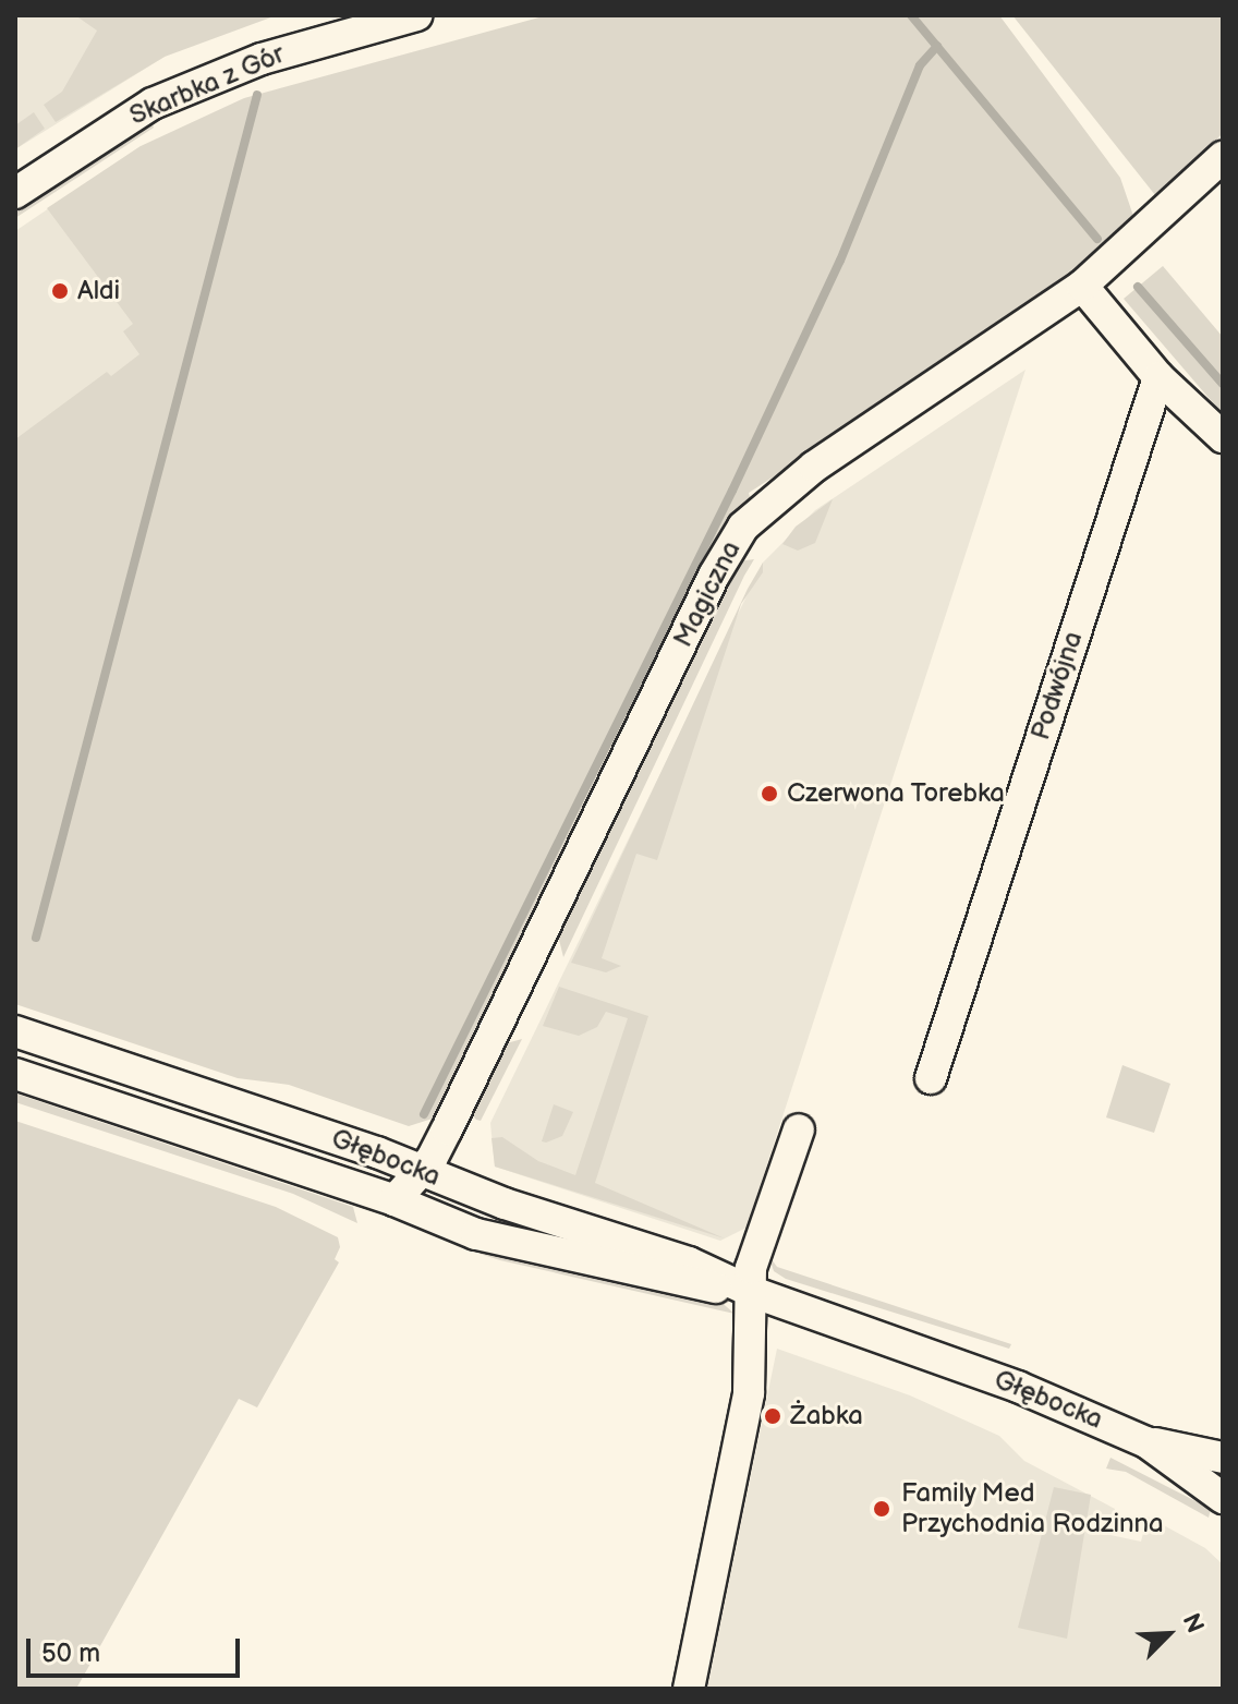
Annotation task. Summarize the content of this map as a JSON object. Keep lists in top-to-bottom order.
{
  "streets": {
    "street": [
      "Skarbka z Gór",
      "Magiczna",
      "Podwójna",
      "Głębocka"
    ]
  },
  "crossings": [
    ["Magiczna", "Głębocka"]
  ],
  "places": [
    "Aldi",
    "Czerwona Torebka",
    "Żabka",
    "Family Med Przychodnia Rodzinna"
  ],
  "scale_bar": "50 m",
  "north": "top right"
}
